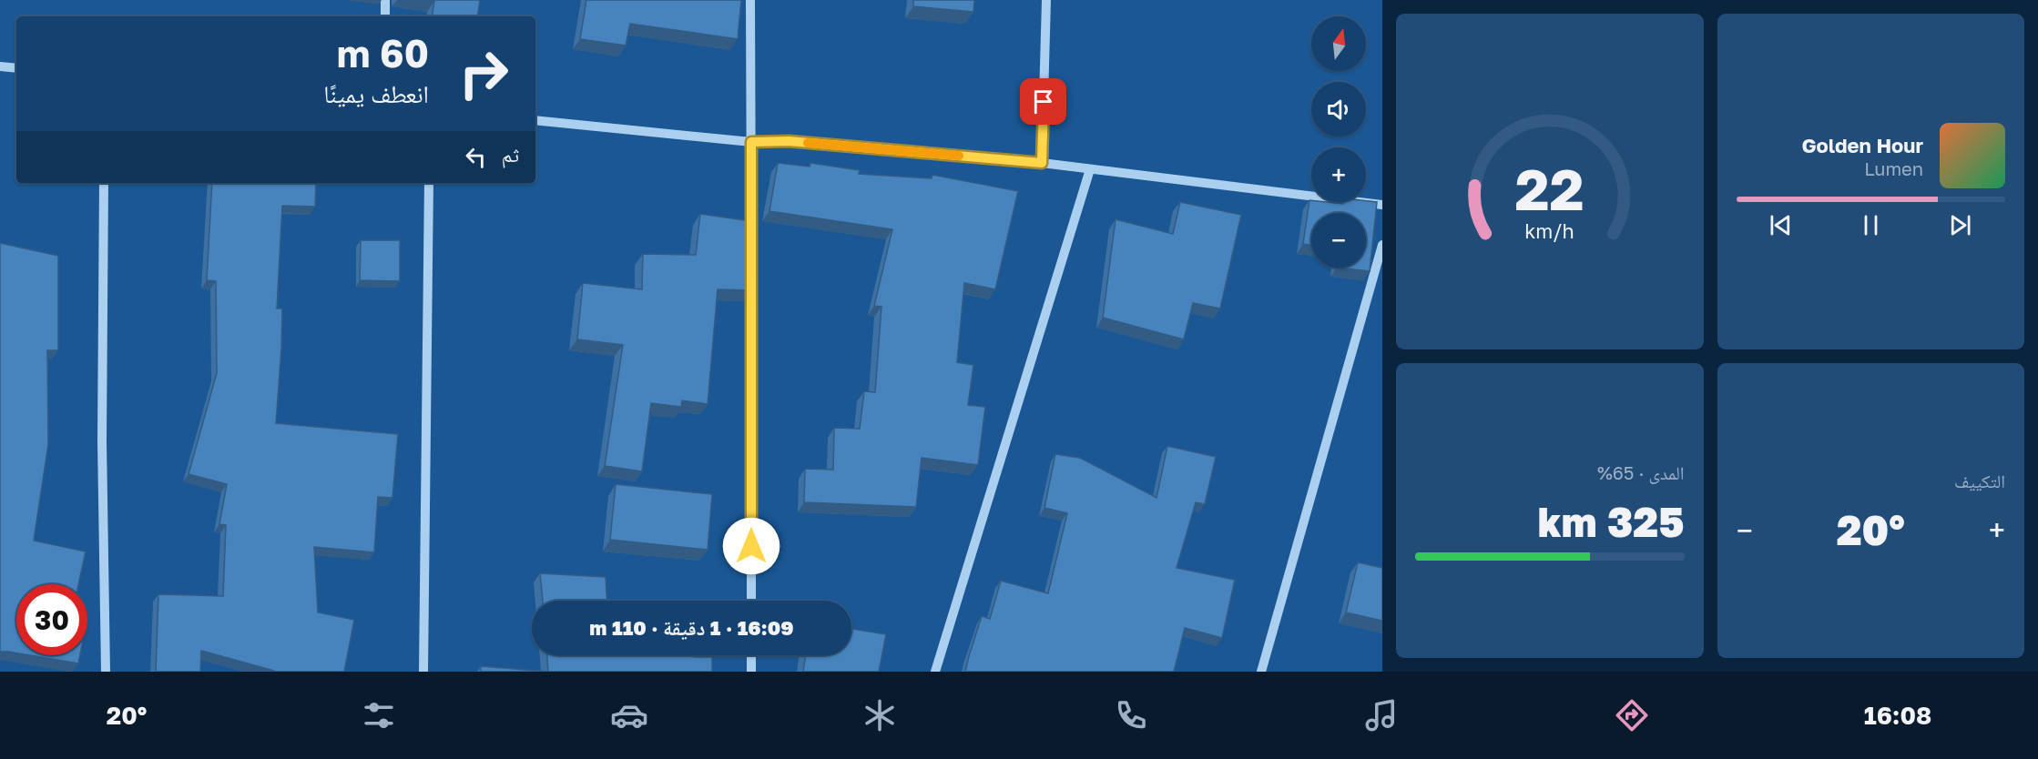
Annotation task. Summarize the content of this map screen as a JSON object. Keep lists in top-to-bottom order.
{
  "north": "top",
  "page": {
    "map_buttons": ["+", "−"],
    "turn": ["60 m", "انعطف يمينًا"],
    "song": ["Golden Hour", "Lumen"],
    "then": "ثم",
    "tile": [
      "التكييف",
      ["المدى · 65%", "325 km"]
    ],
    "heat": ["−", "20°", "+"],
    "limit": "30",
    "trip": "16:09 · 1 دقيقة · 110 m",
    "tabs": ["16:08", "20°"],
    "gauge": ["22", "km/h"]
  }
}
